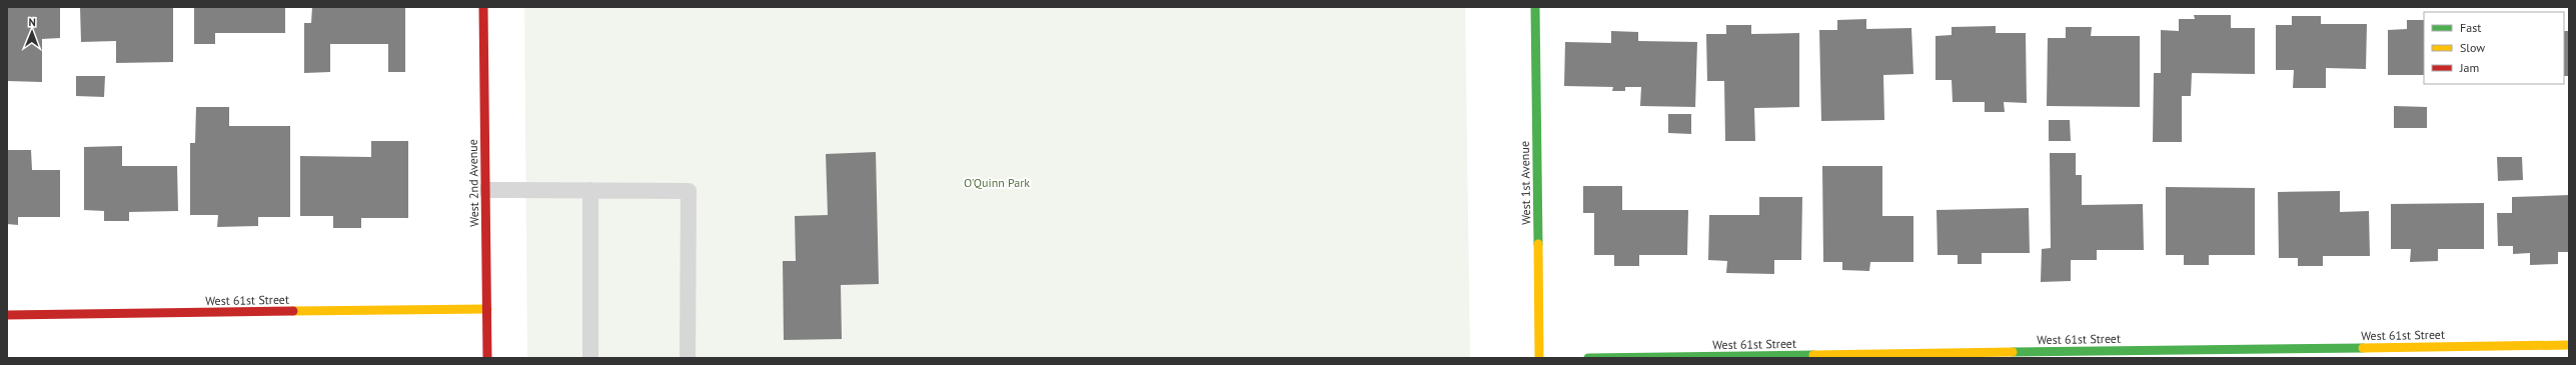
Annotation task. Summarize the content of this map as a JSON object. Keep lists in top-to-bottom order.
{
  "streets": {
    "street": ["West 2nd Avenue", "West 1st Avenue", "West 61st Street"]
  },
  "crossings": [
    ["West 2nd Avenue", "West 61st Street"]
  ],
  "parks": ["O'Quinn Park"],
  "legend": ["Fast", "Slow", "Jam"],
  "north": "top"
}
